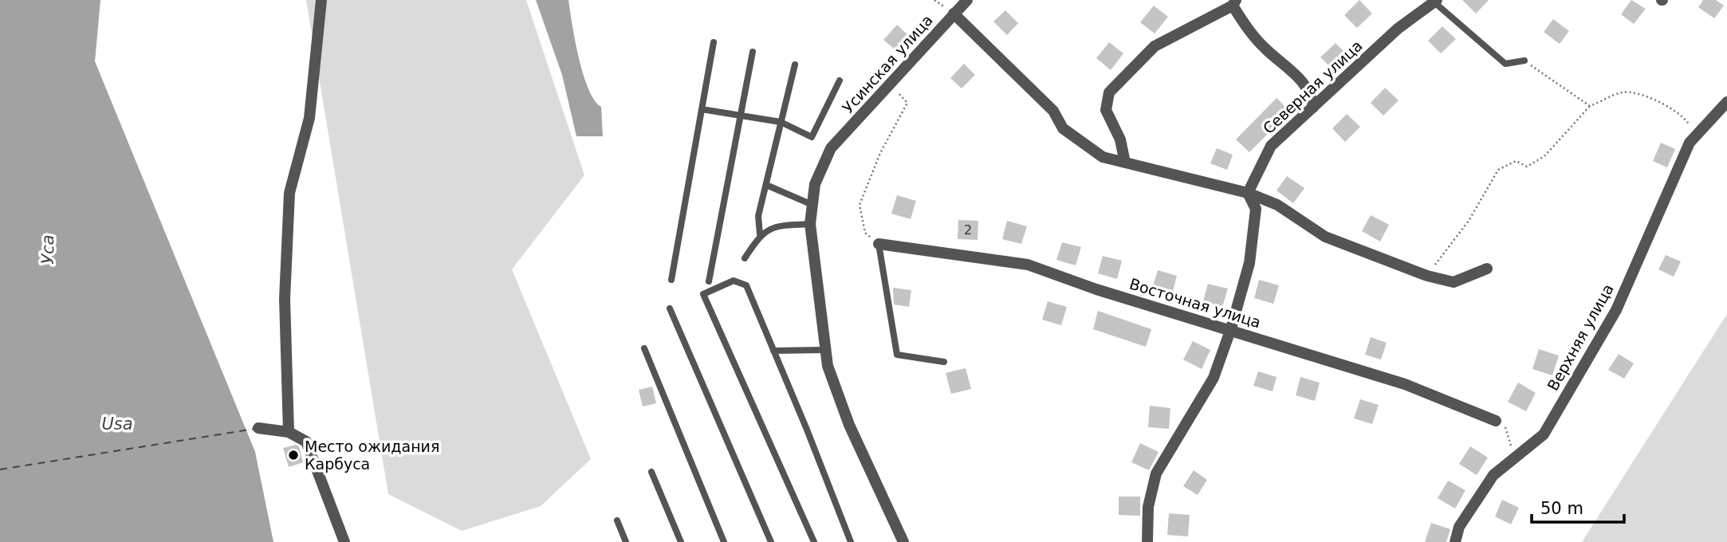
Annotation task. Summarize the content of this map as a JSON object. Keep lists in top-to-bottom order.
{
  "streets": {
    "street": [
      "Усинская улица",
      "Северная улица",
      "Восточная улица",
      "Верхняя улица"
    ]
  },
  "water": ["Уса", "Usa"],
  "places": ["Место ожидания Карбуса"],
  "house_numbers": ["2"],
  "scale_bar": "50 m"
}
